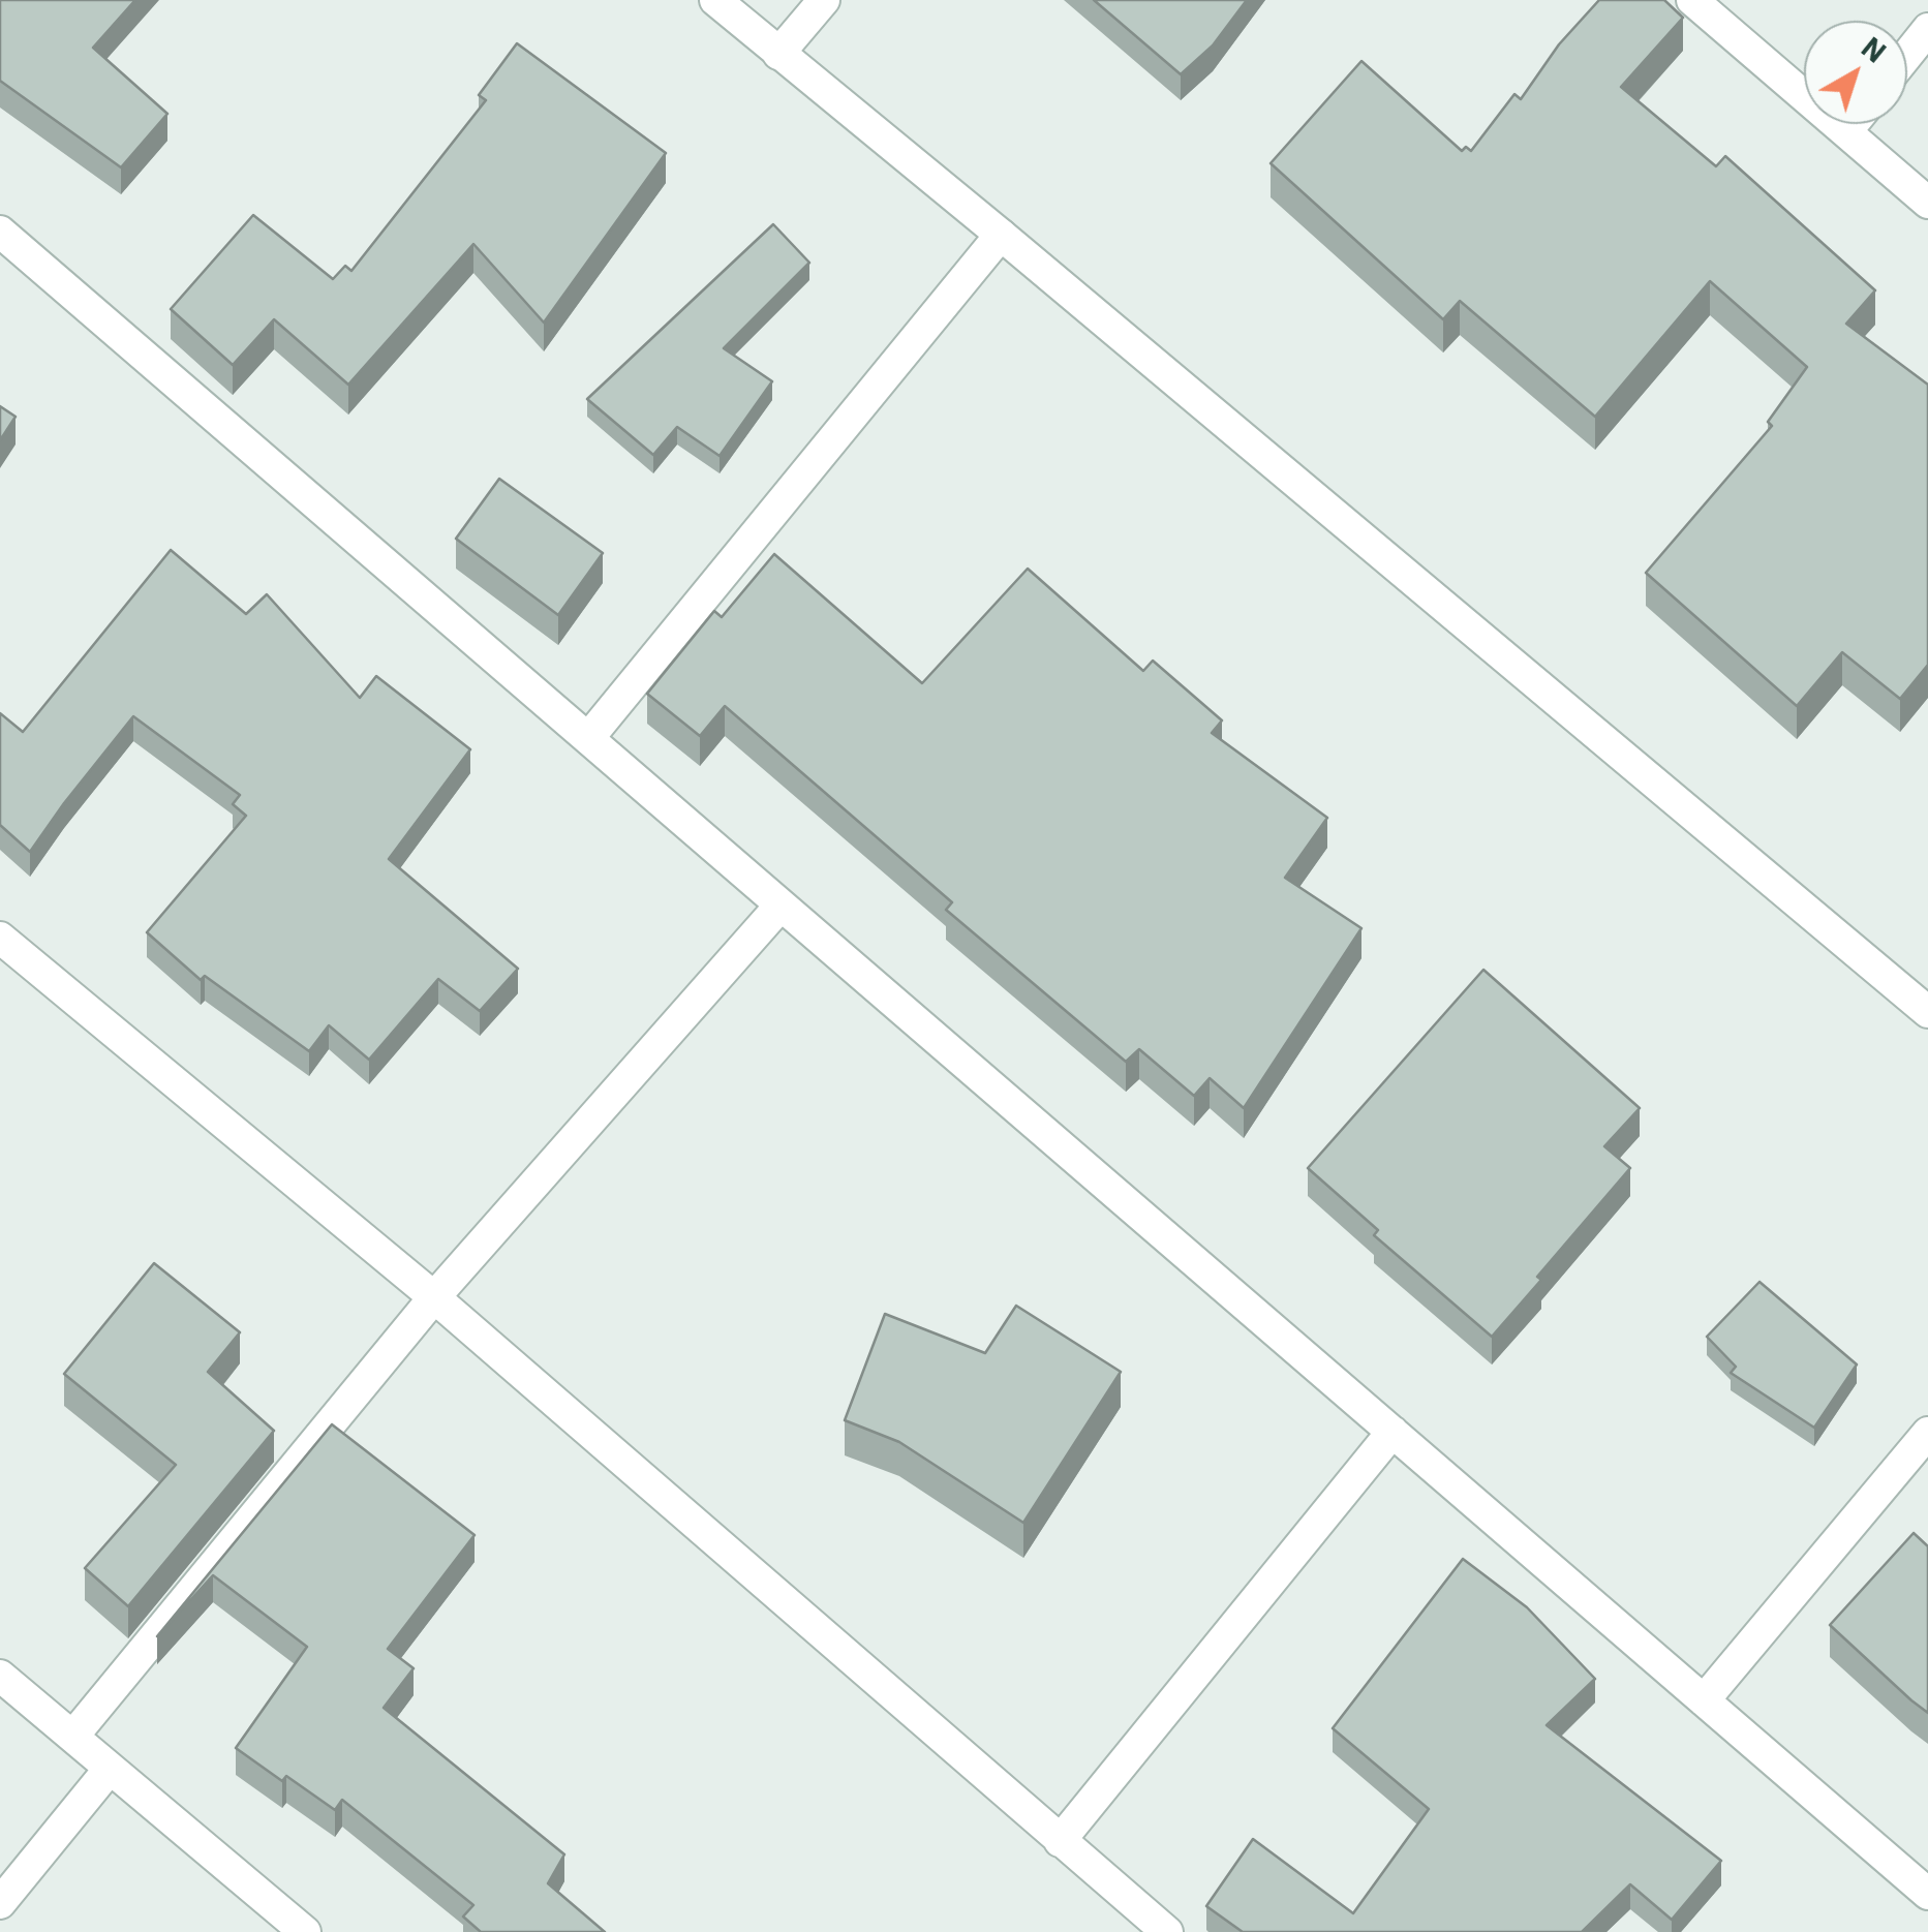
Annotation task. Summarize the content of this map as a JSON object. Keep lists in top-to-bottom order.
{
  "north": "top right"
}
